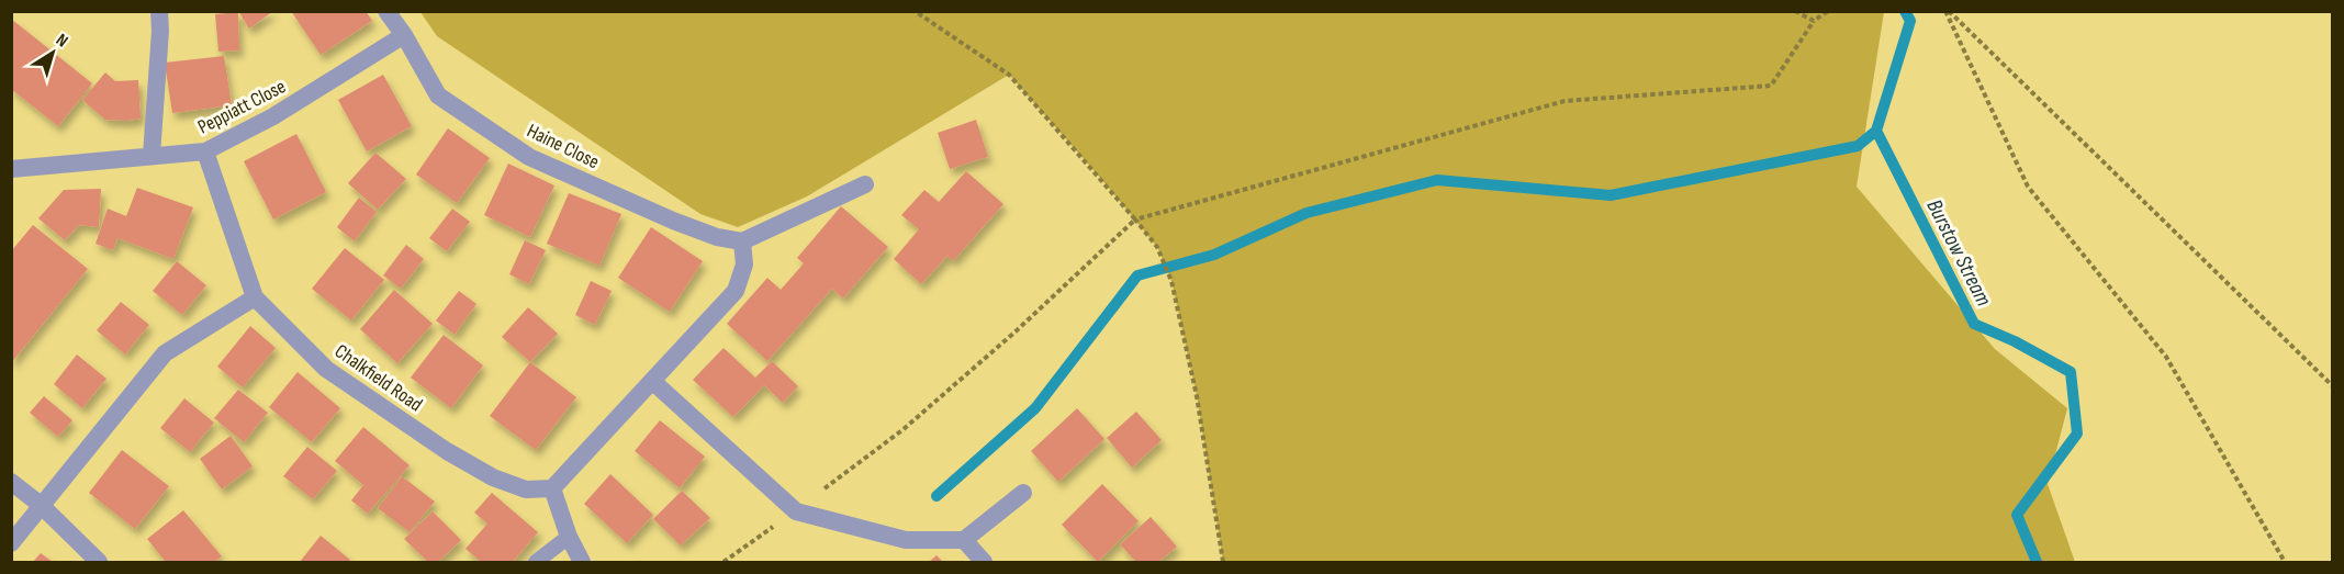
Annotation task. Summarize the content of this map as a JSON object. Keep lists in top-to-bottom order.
{
  "streets": {
    "street": ["Peppiatt Close", "Haine Close", "Chalkfield Road"]
  },
  "crossings": [
    ["Peppiatt Close", "Haine Close"],
    ["Peppiatt Close", "Chalkfield Road"]
  ],
  "water": ["Burstow Stream"],
  "north": "top right"
}
